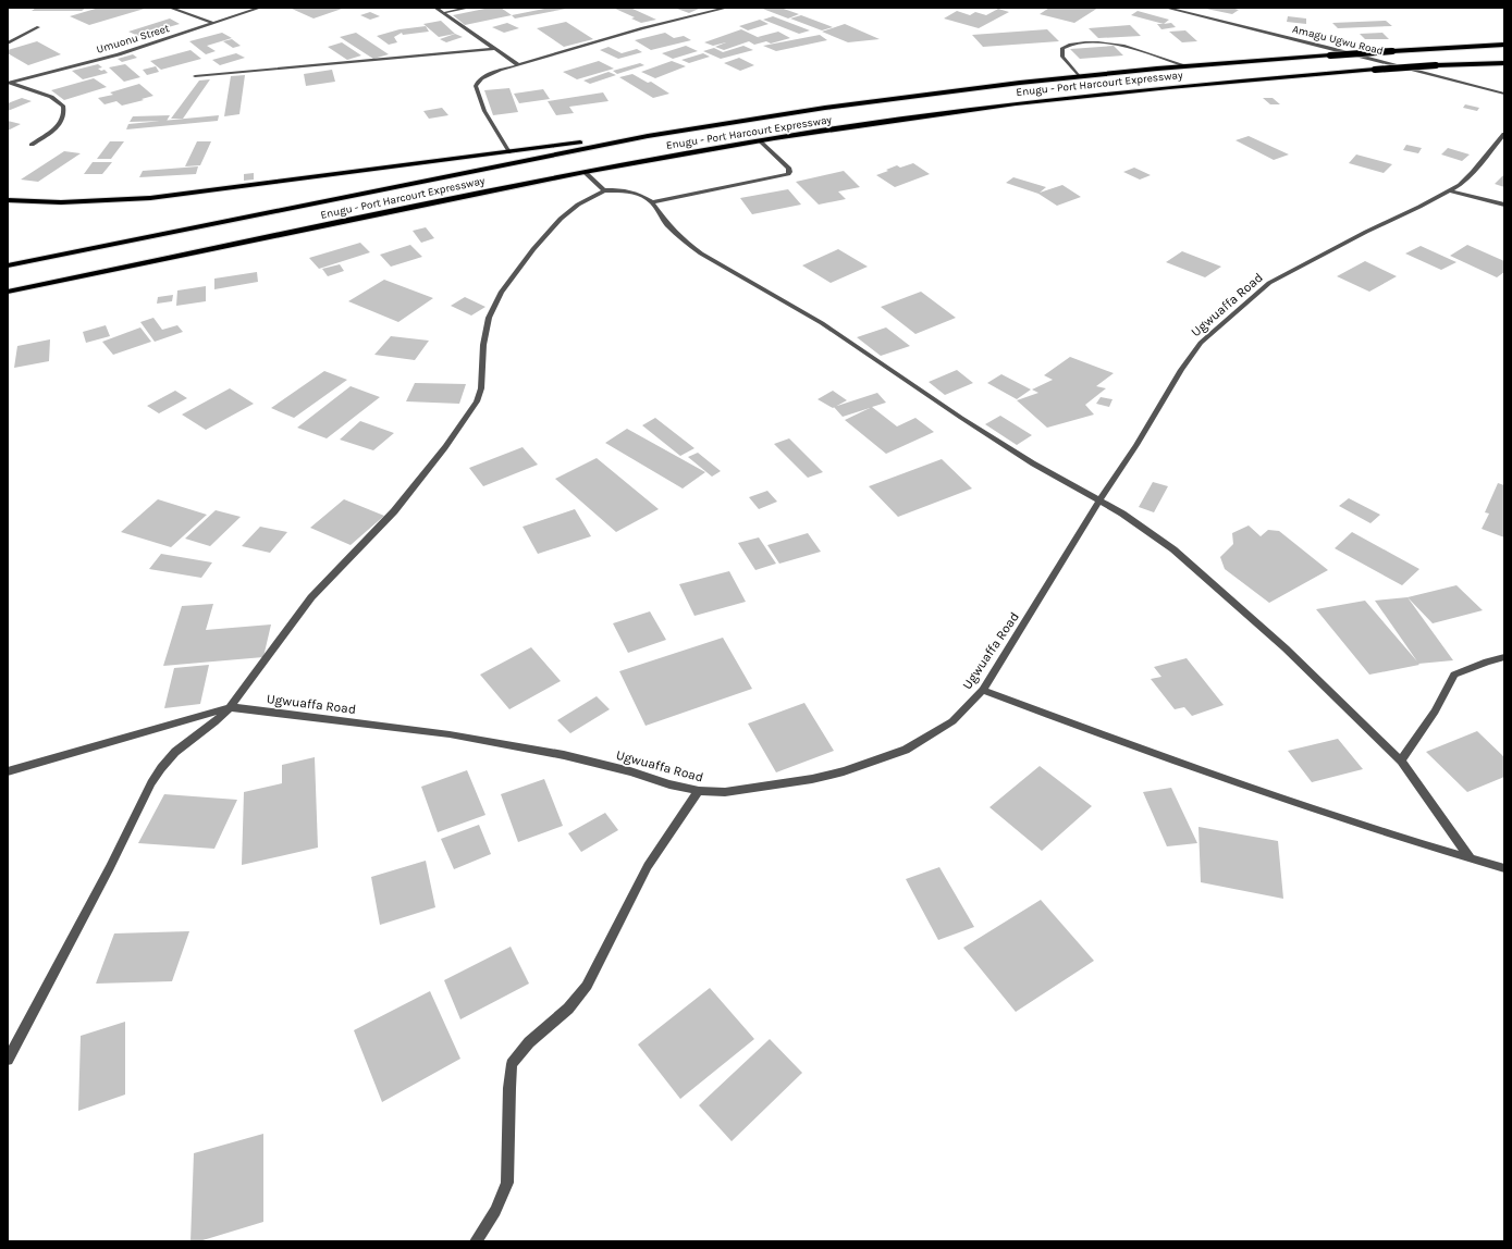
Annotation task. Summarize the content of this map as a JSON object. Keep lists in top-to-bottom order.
{
  "streets": {
    "highway": ["Enugu - Port Harcourt Expressway"],
    "street": ["Umuonu Street", "Amagu Ugwu Road", "Ugwuaffa Road"]
  }
}
